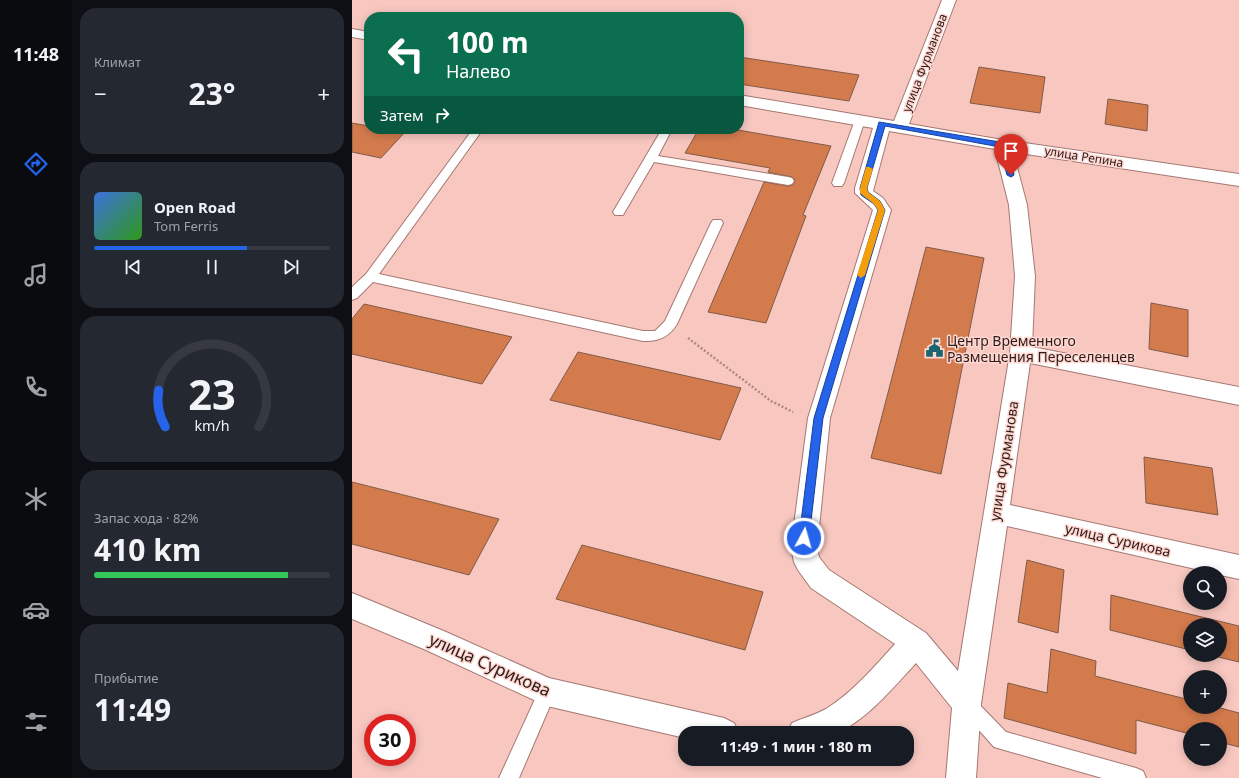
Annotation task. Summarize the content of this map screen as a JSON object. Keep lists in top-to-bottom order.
{
  "streets": {
    "street": ["улица Фурманова", "улица Репина", "улица Сурикова"]
  },
  "crossings": [
    ["улица Фурманова", "улица Репина"],
    ["улица Фурманова", "улица Сурикова"]
  ],
  "places": {
    "public building": ["Центр Временного Размещения Переселенцев"]
  },
  "page": {
    "tabs": "11:48",
    "tile": [
      "Климат",
      ["Запас хода · 82%", "410 km"],
      ["Прибытие", "11:49"]
    ],
    "turn": ["100 m", "Налево"],
    "heat": ["−", "23°", "+"],
    "then": "Затем",
    "song": ["Open Road", "Tom Ferris"],
    "map_buttons": ["+", "−"],
    "limit": "30",
    "trip": "11:49 · 1 мин · 180 m",
    "gauge": ["23", "km/h"]
  }
}
